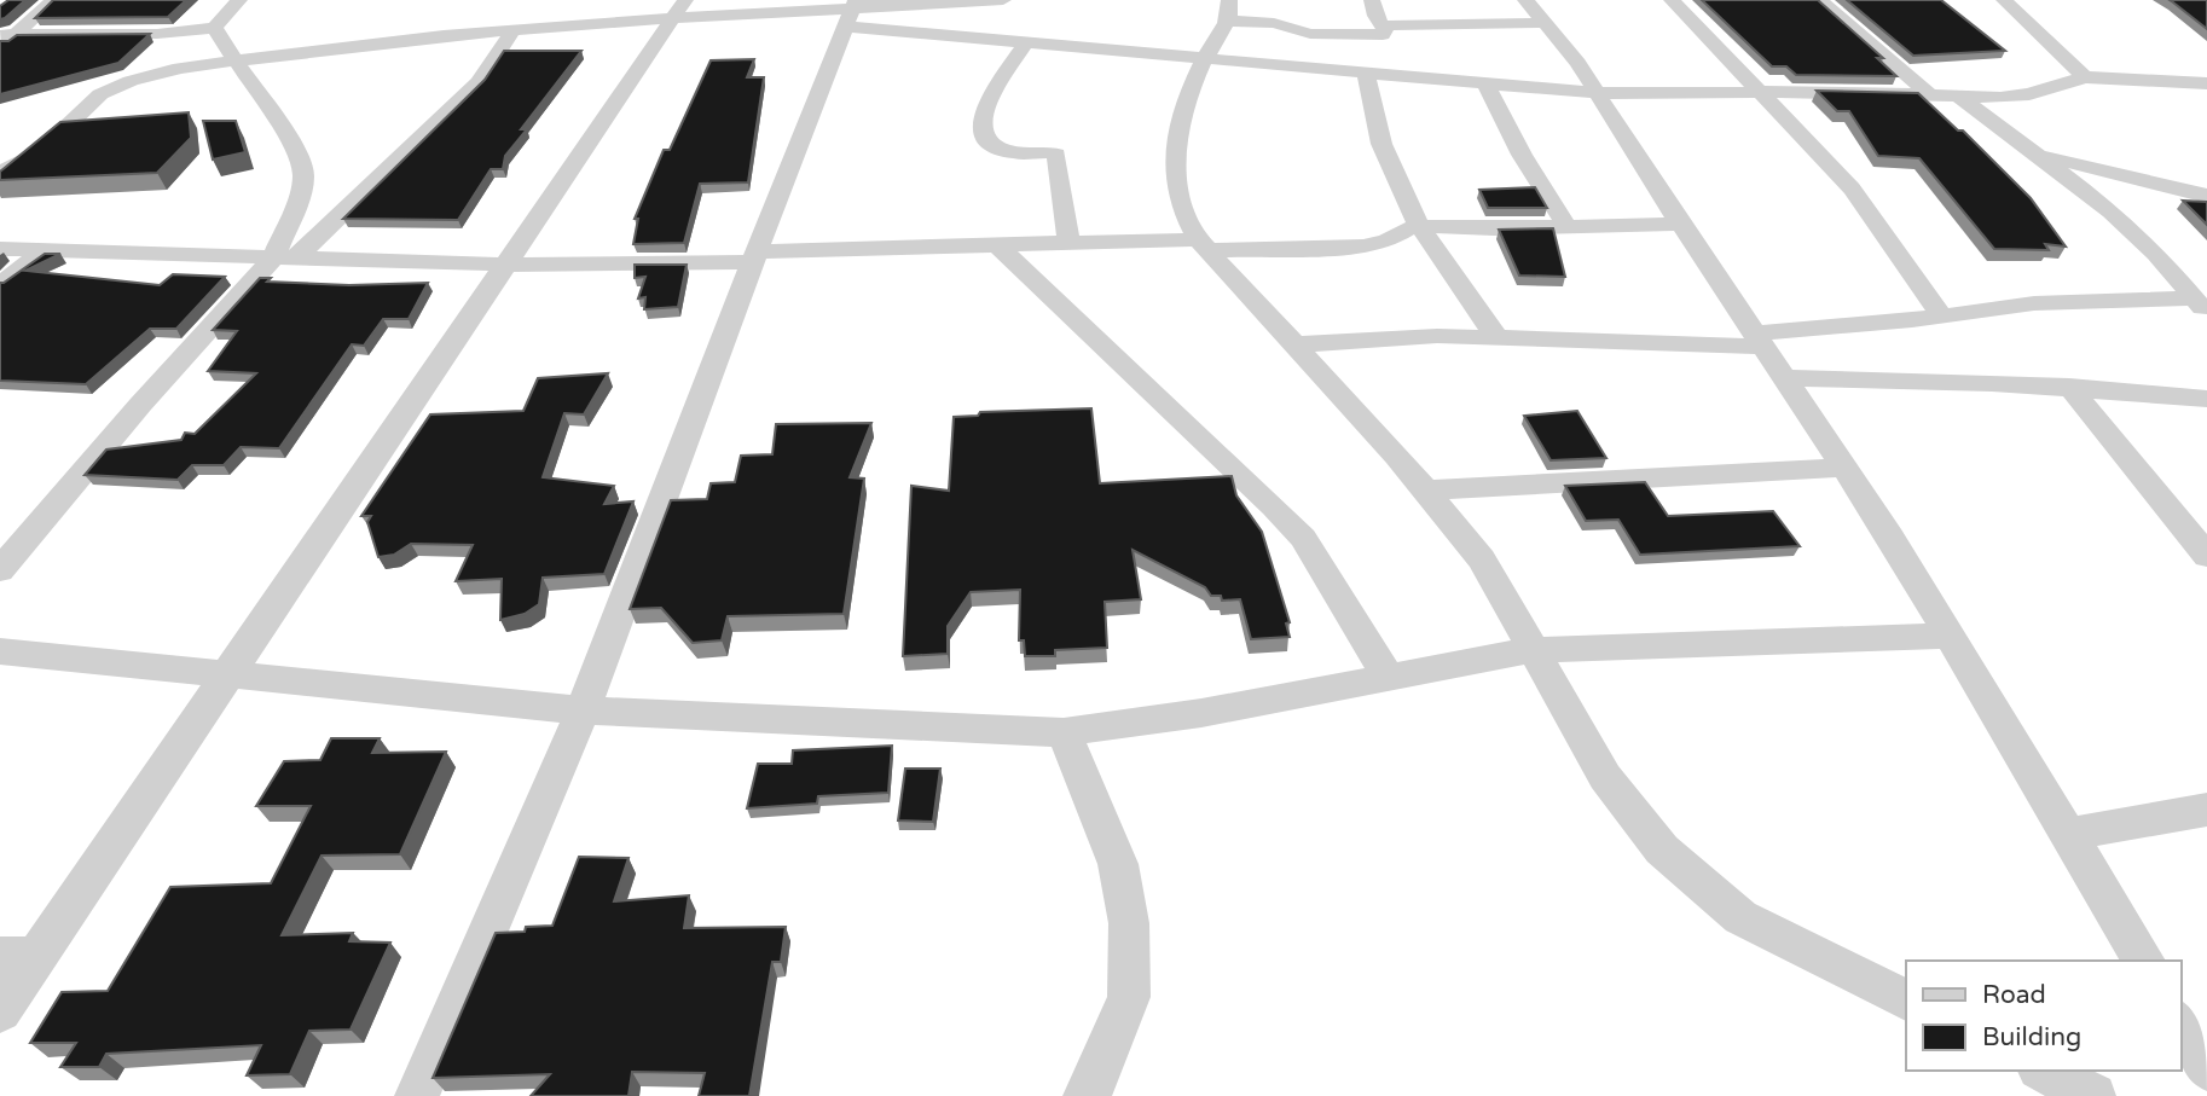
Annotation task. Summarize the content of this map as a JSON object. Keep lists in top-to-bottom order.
{
  "legend": ["Road", "Building"]
}
